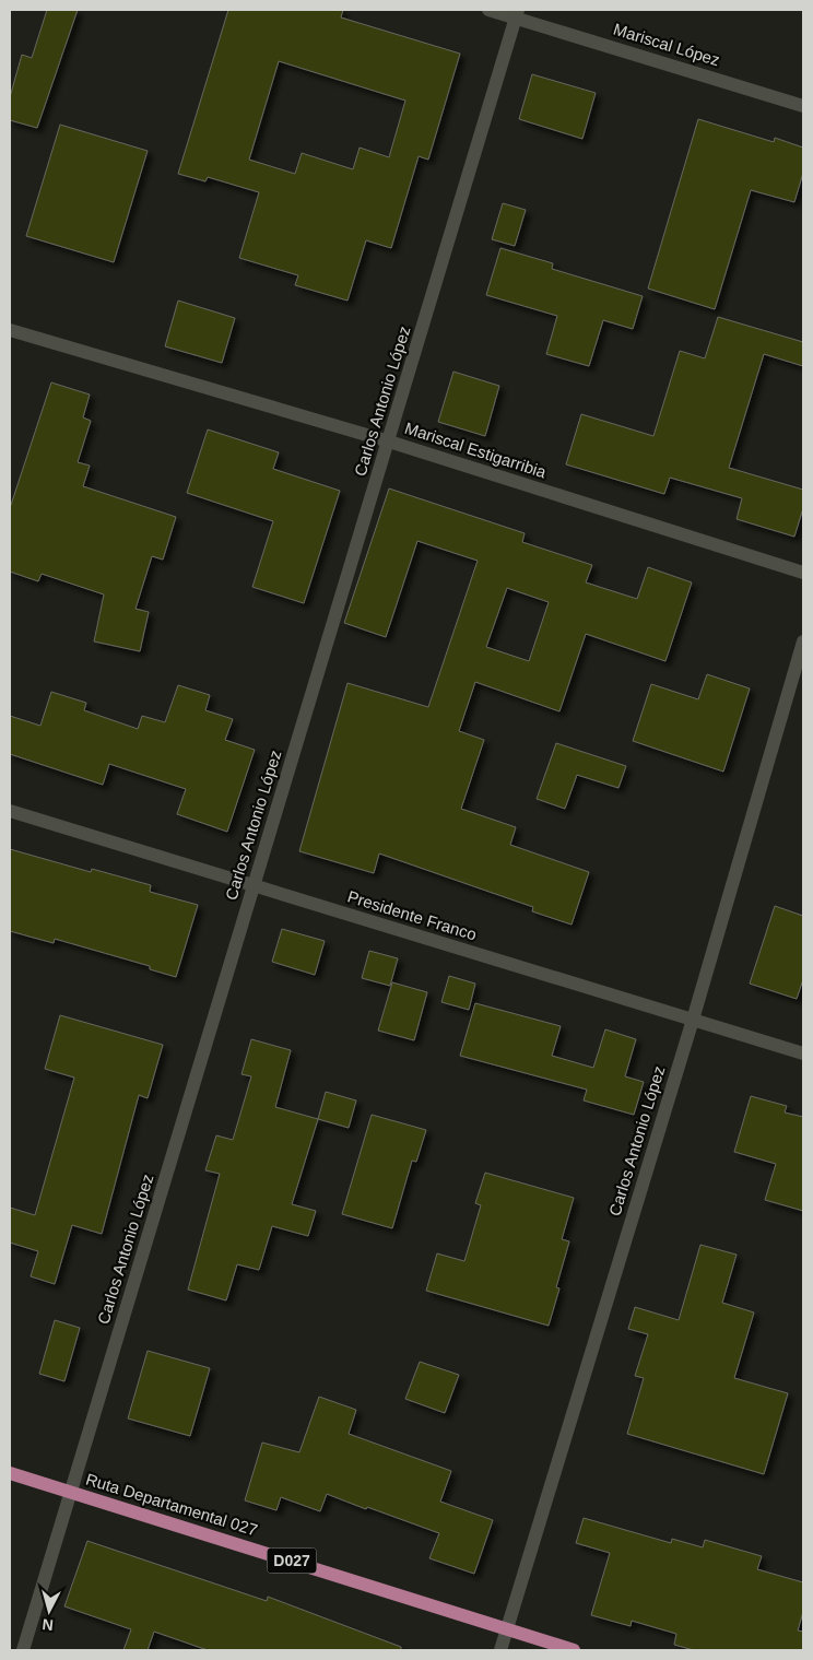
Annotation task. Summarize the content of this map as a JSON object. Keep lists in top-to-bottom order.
{
  "streets": {
    "main road": ["Ruta Departamental 027", "D027"],
    "street": [
      "Mariscal López",
      "Carlos Antonio López",
      "Mariscal Estigarribia",
      "Presidente Franco"
    ]
  },
  "crossings": [
    ["Mariscal López", "Carlos Antonio López"],
    ["Carlos Antonio López", "Mariscal Estigarribia"],
    ["Carlos Antonio López", "Presidente Franco"],
    ["Carlos Antonio López", "Ruta Departamental 027"]
  ],
  "north": "bottom"
}
